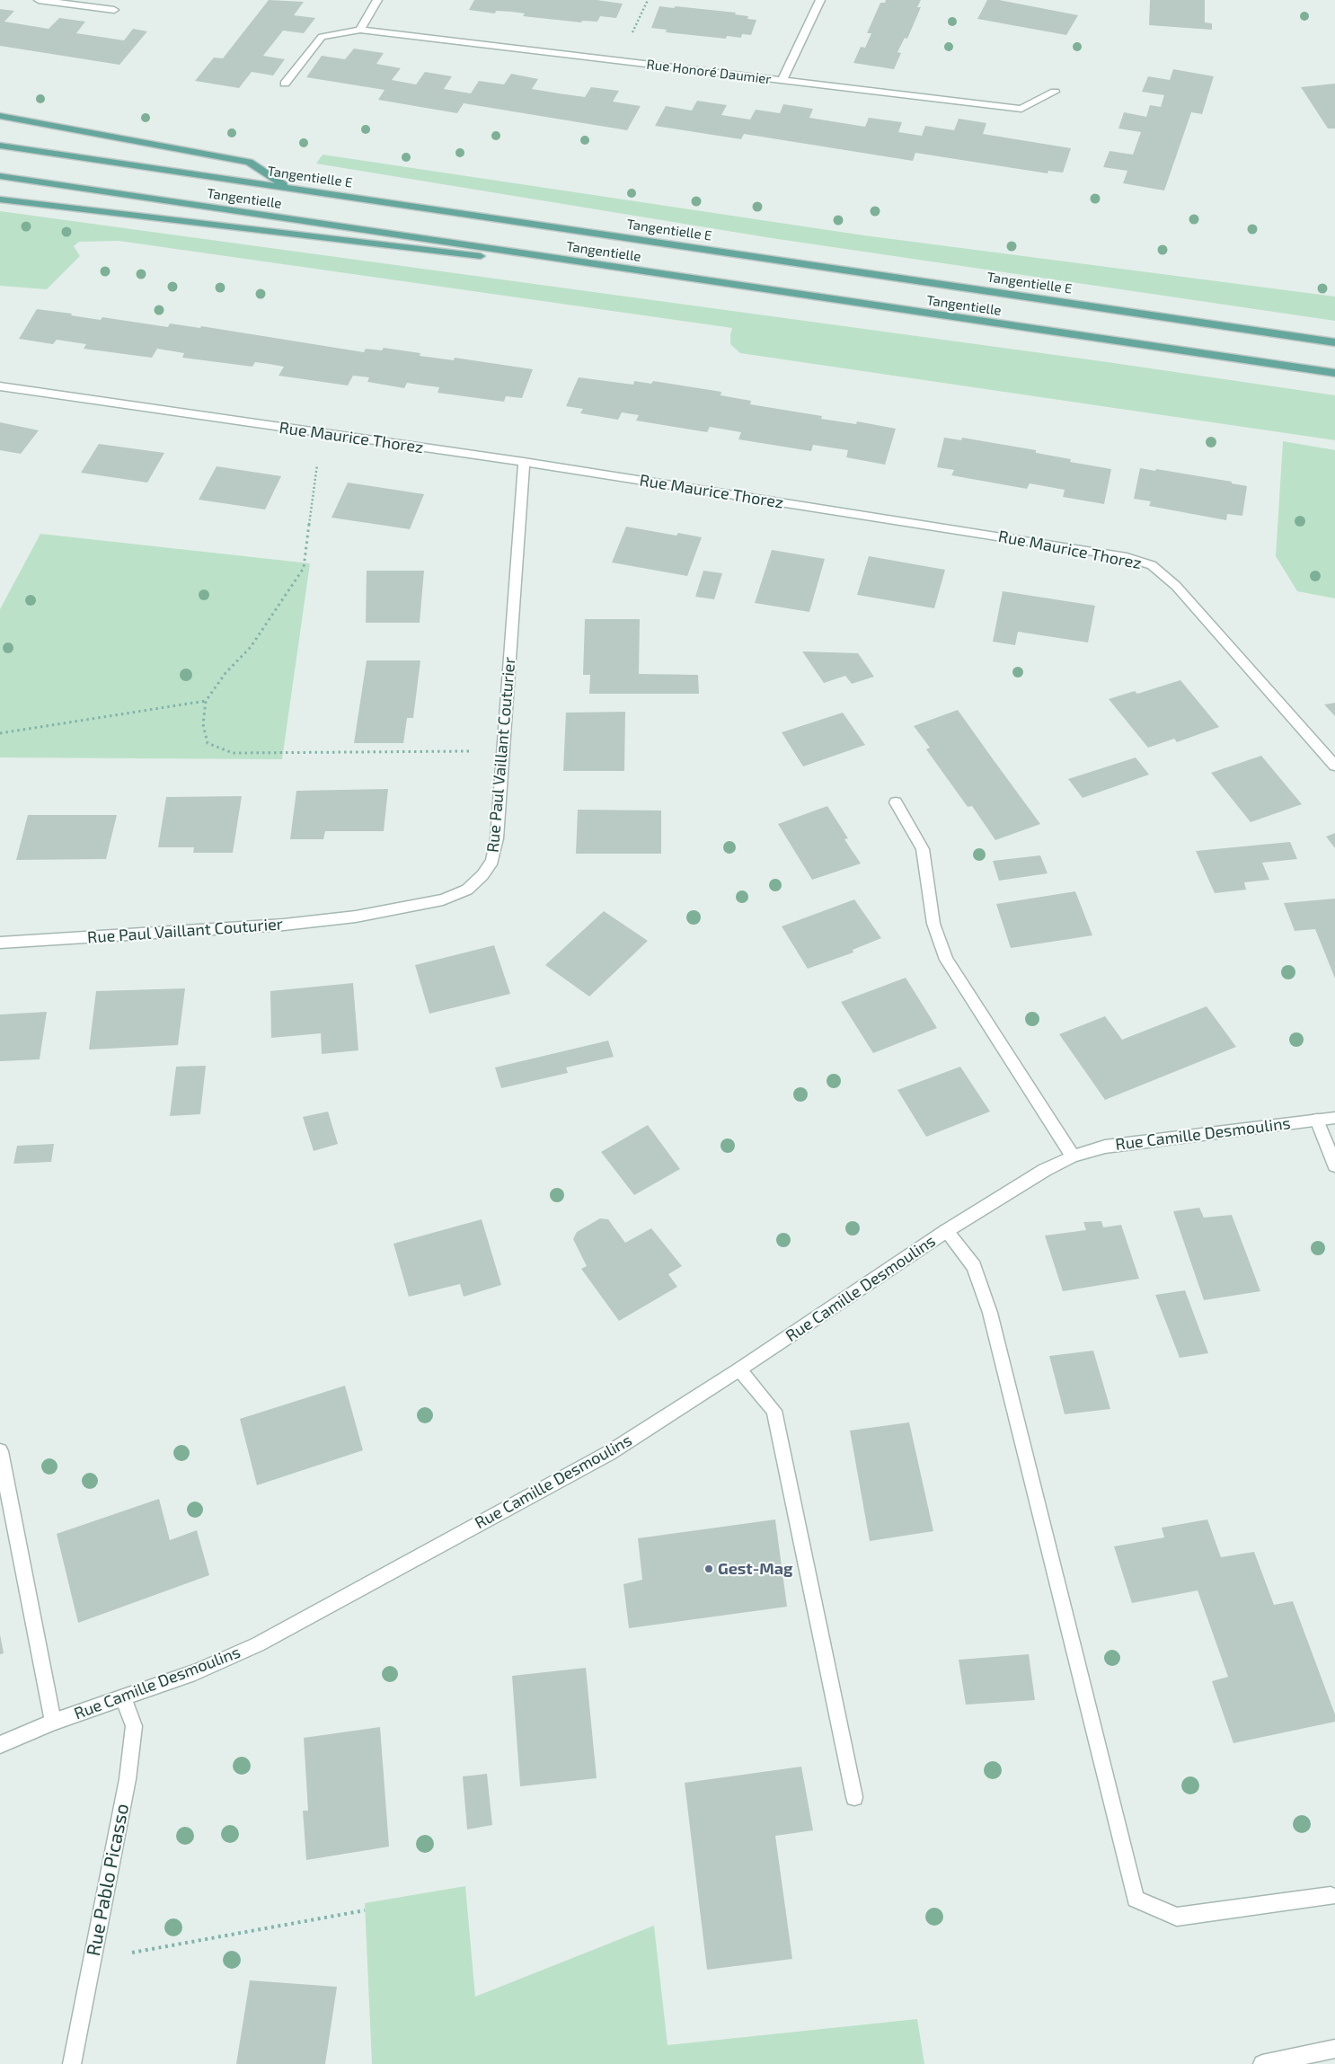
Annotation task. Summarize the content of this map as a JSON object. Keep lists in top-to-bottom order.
{
  "streets": {
    "main road": ["Tangentielle E", "Tangentielle"],
    "street": [
      "Rue Honoré Daumier",
      "Rue Maurice Thorez",
      "Rue Paul Vaillant Couturier",
      "Rue Camille Desmoulins",
      "Rue Pablo Picasso"
    ]
  },
  "crossings": [
    ["Rue Maurice Thorez", "Rue Paul Vaillant Couturier"],
    ["Rue Camille Desmoulins", "Rue Pablo Picasso"]
  ],
  "places": ["Gest-Mag"]
}
